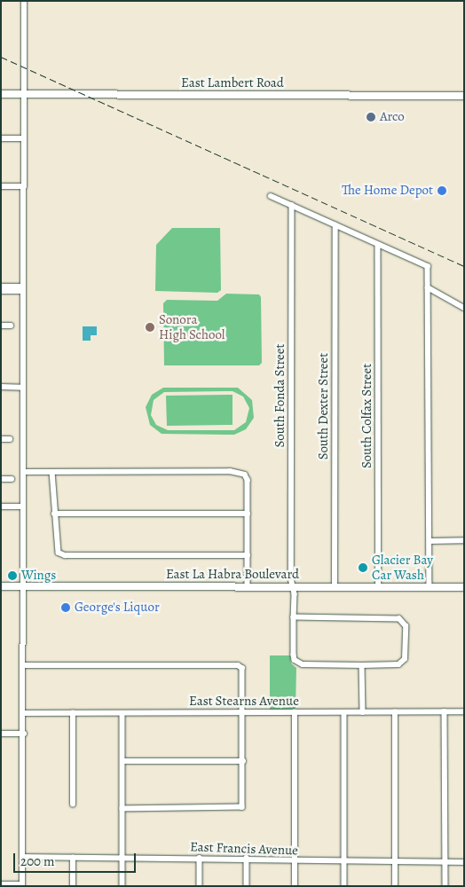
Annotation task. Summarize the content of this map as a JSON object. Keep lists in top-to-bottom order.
{
  "streets": {
    "main road": ["East Lambert Road", "East La Habra Boulevard"],
    "street": [
      "South Fonda Street",
      "South Dexter Street",
      "South Colfax Street",
      "East Stearns Avenue",
      "East Francis Avenue"
    ]
  },
  "crossings": [
    ["South Fonda Street", "East La Habra Boulevard"],
    ["South Dexter Street", "East La Habra Boulevard"],
    ["South Colfax Street", "East La Habra Boulevard"]
  ],
  "places": [
    "Arco",
    "The Home Depot",
    "Sonora High School",
    "Glacier Bay Car Wash",
    "Wings",
    "George's Liquor"
  ],
  "scale_bar": "200 m"
}
